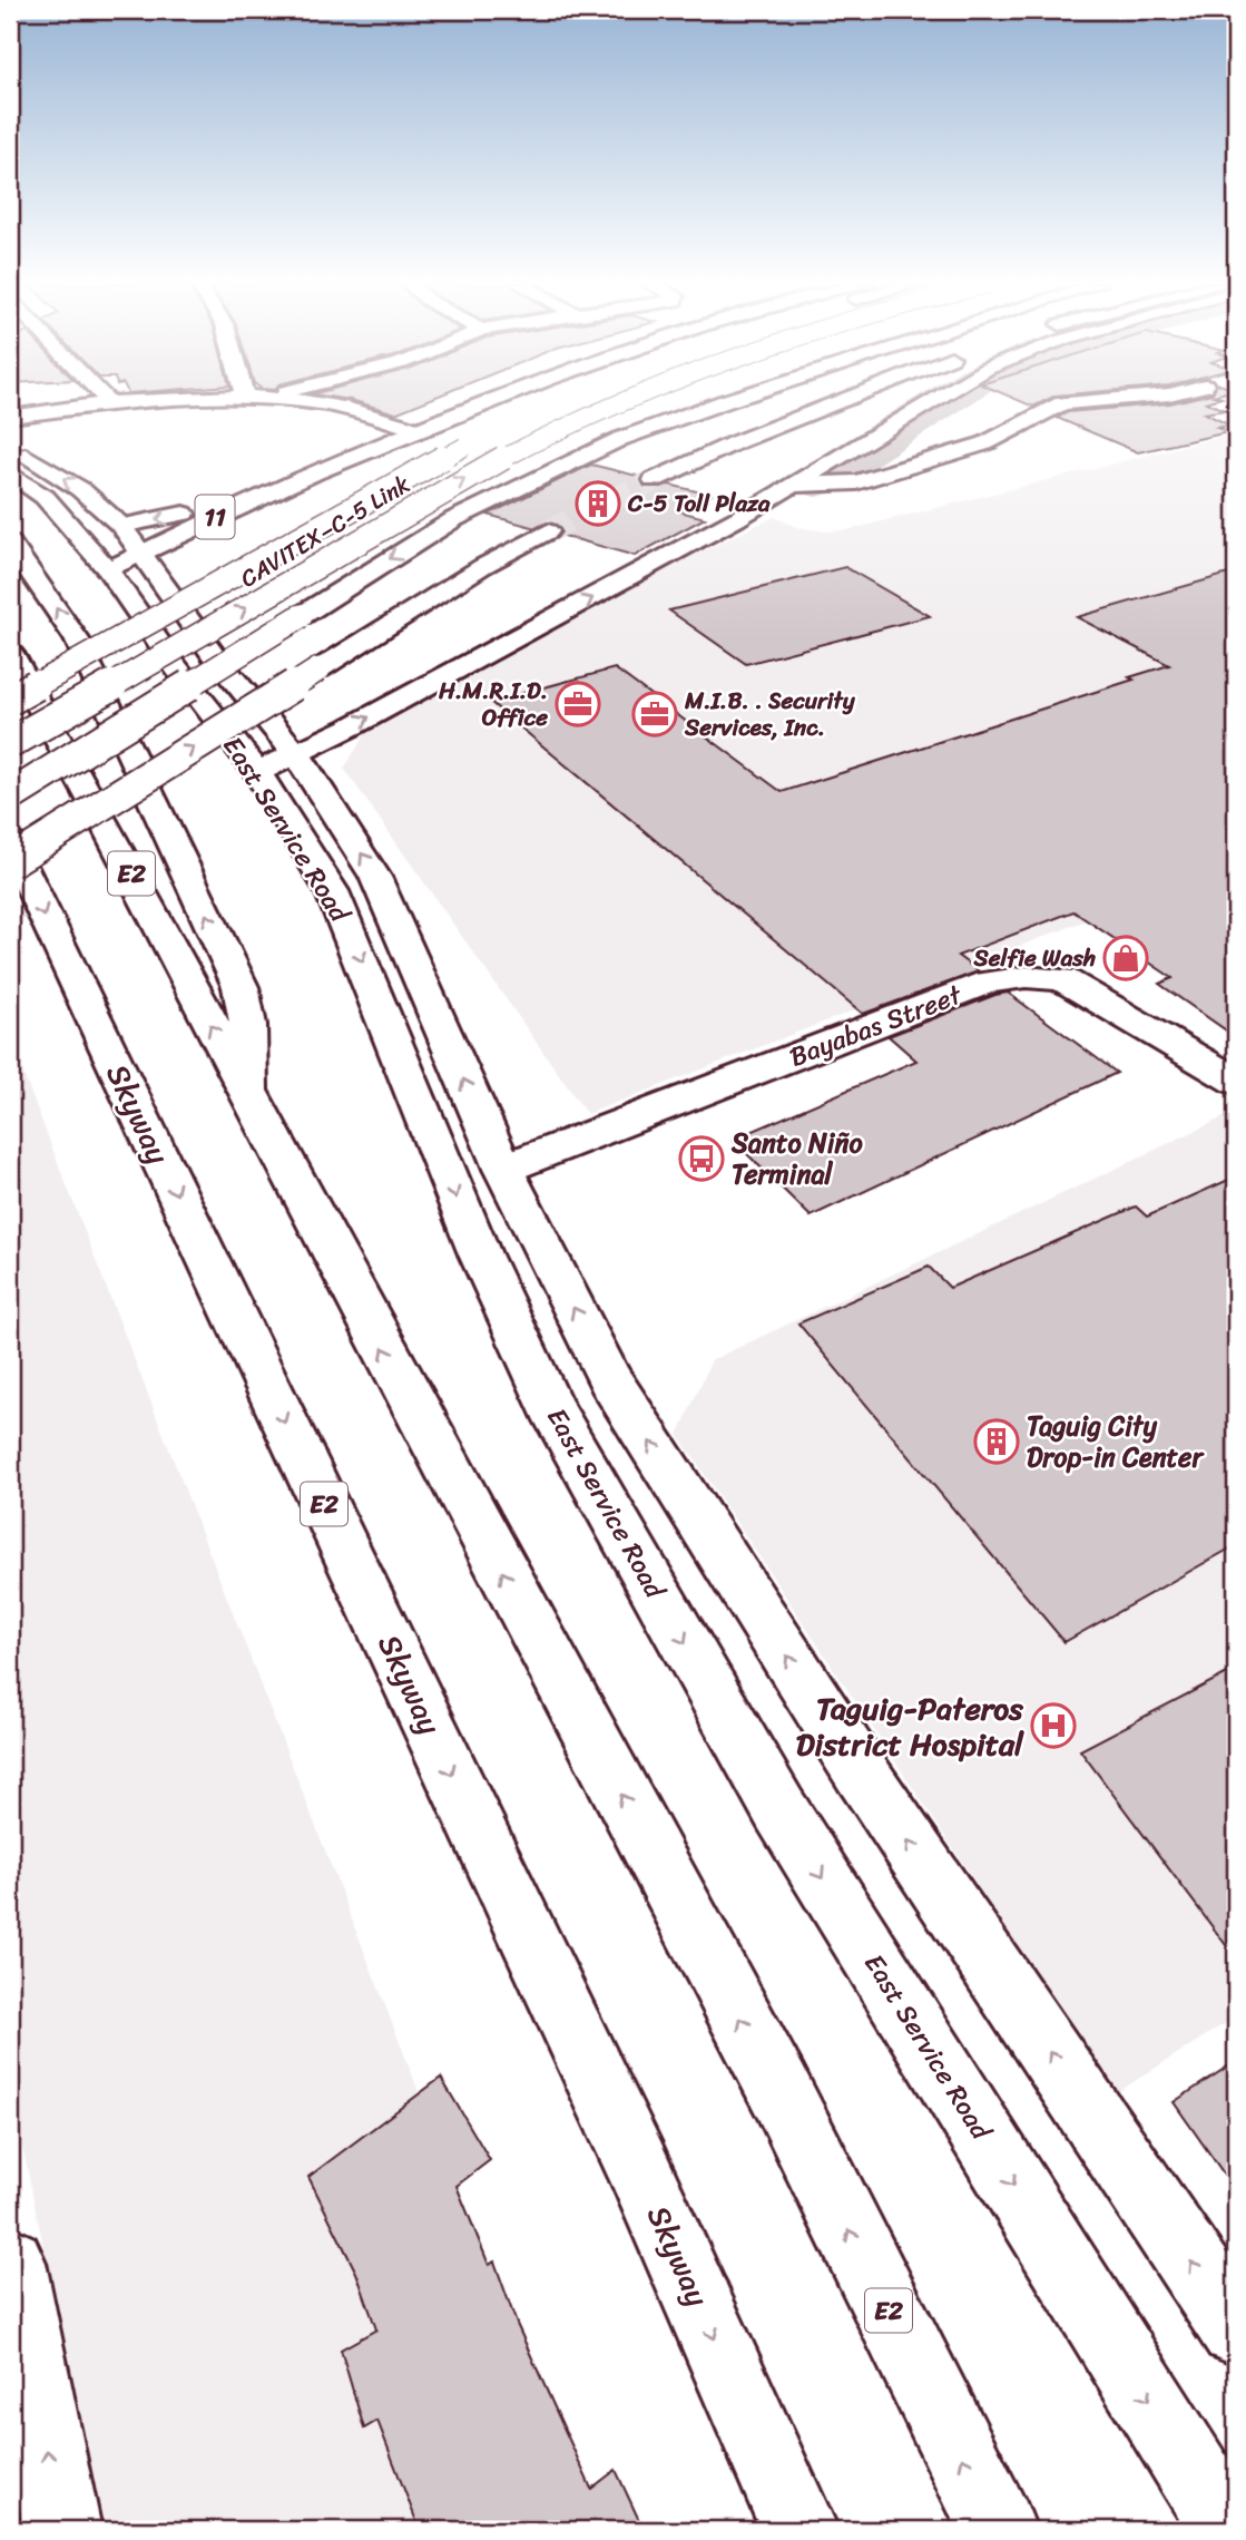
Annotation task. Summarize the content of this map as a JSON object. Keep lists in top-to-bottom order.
{
  "streets": {
    "main road": [
      "11",
      "CAVITEX–C-5 Link",
      "East Service Road",
      "E2",
      "Bayabas Street",
      "Skyway"
    ]
  },
  "crossings": [
    ["11", "East Service Road"],
    ["East Service Road", "Bayabas Street"]
  ],
  "places": {
    "building": ["C-5 Toll Plaza", "Taguig City Drop-in Center"],
    "office": ["H.M.R.I.D. Office", "M.I.B. . Security Services, Inc."],
    "shop": ["Selfie Wash"],
    "bus stop": ["Santo Niño Terminal"],
    "hospital": ["Taguig-Pateros District Hospital"]
  }
}
